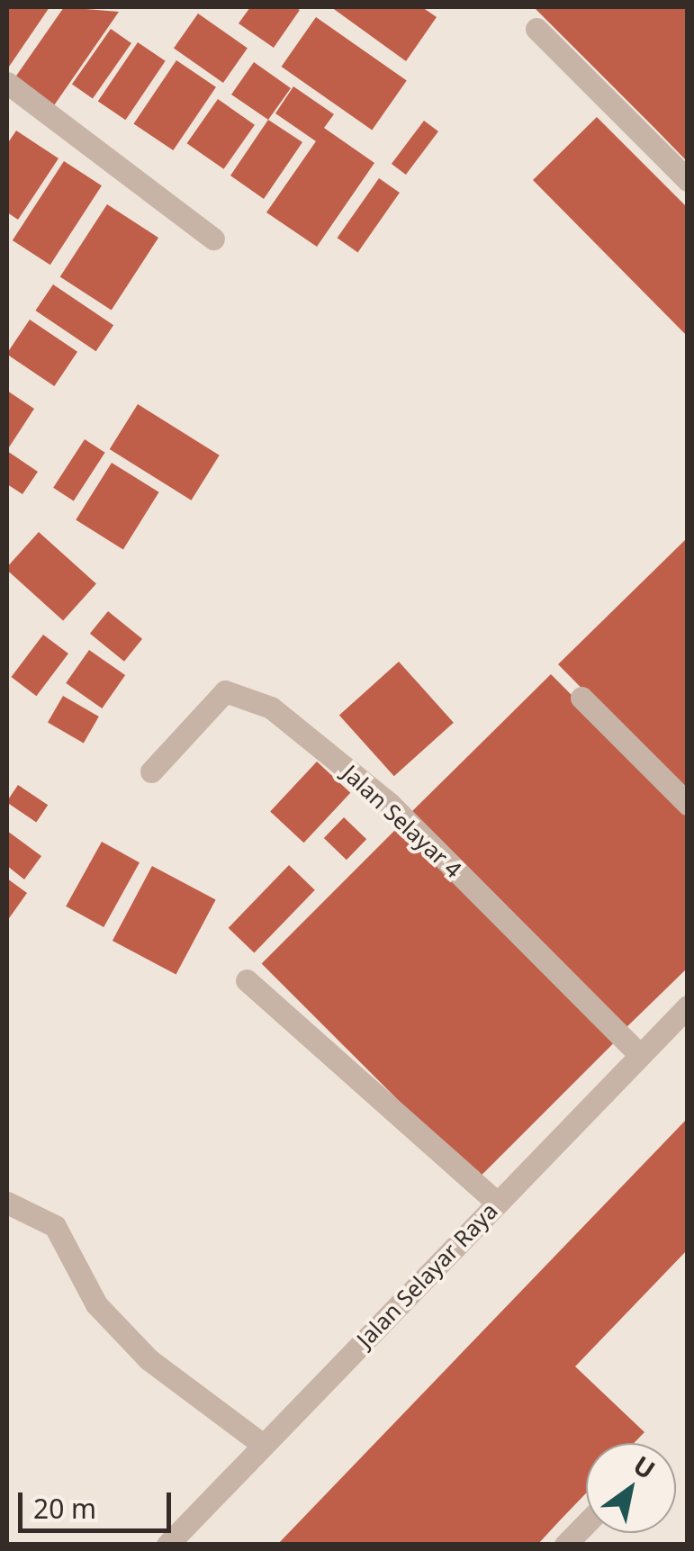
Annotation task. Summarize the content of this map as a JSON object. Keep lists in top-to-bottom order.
{
  "streets": {
    "street": ["Jalan Selayar 4", "Jalan Selayar Raya"]
  },
  "crossings": [
    ["Jalan Selayar 4", "Jalan Selayar Raya"]
  ],
  "scale_bar": "20 m",
  "north": "top right"
}
